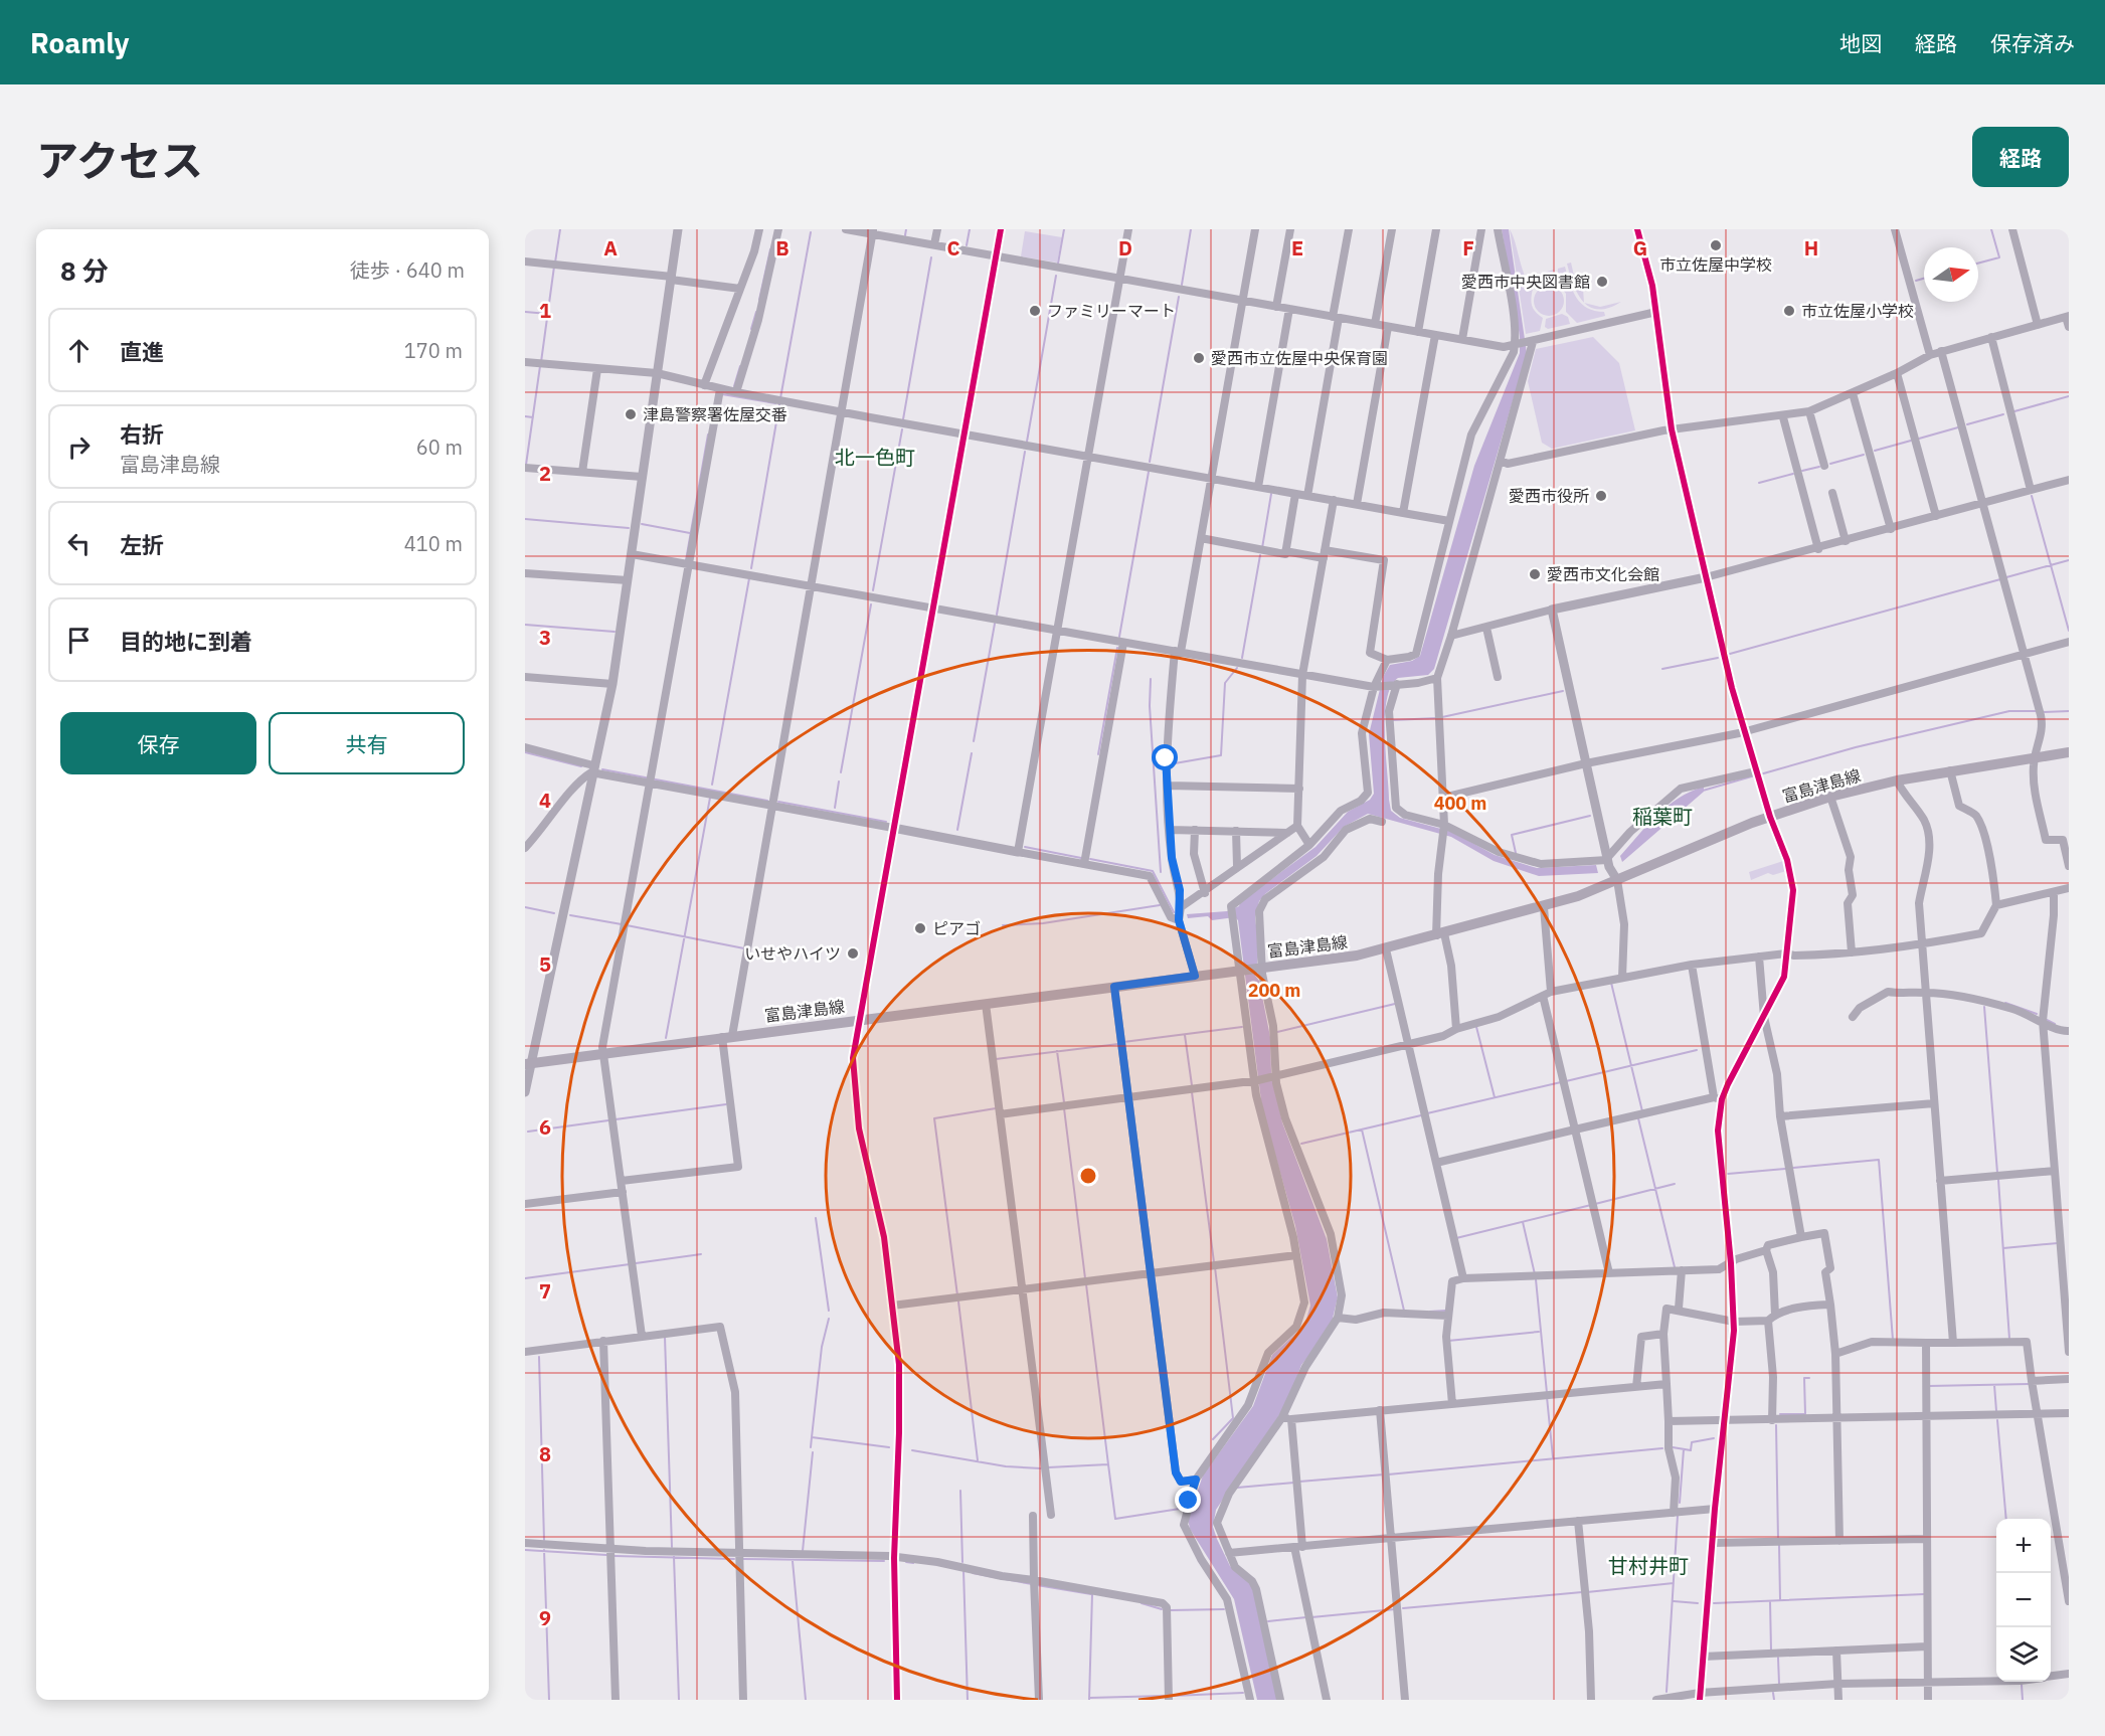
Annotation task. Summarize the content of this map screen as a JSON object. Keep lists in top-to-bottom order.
{
  "streets": {
    "main road": ["富島津島線"]
  },
  "districts": ["北一色町", "稲葉町", "甘村井町"],
  "places": [
    "市立佐屋中学校",
    "愛西市中央図書館",
    "ファミリーマート",
    "市立佐屋小学校",
    "愛西市立佐屋中央保育園",
    "津島警察署佐屋交番",
    "愛西市役所",
    "愛西市文化会館",
    "ピアゴ",
    "いせやハイツ"
  ],
  "north": "right",
  "page": {
    "header": "Roamly",
    "nav": ["地図", "経路", "保存済み"],
    "title": "アクセス",
    "buttons": [
      "経路",
      ["保存", "共有"]
    ],
    "heading": ["8 分", "徒歩 · 640 m"],
    "list": [
      ["直進", "170 m"],
      ["右折", "富島津島線", "60 m"],
      ["左折", "410 m"],
      "目的地に到着"
    ],
    "map_buttons": ["+", "−"]
  },
  "grid": {
    "columns": [
      "A",
      "B",
      "C",
      "D",
      "E",
      "F",
      "G",
      "H"
    ],
    "rows": [
      "1",
      "2",
      "3",
      "4",
      "5",
      "6",
      "7",
      "8",
      "9"
    ]
  },
  "rings": ["400 m", "200 m"]
}
